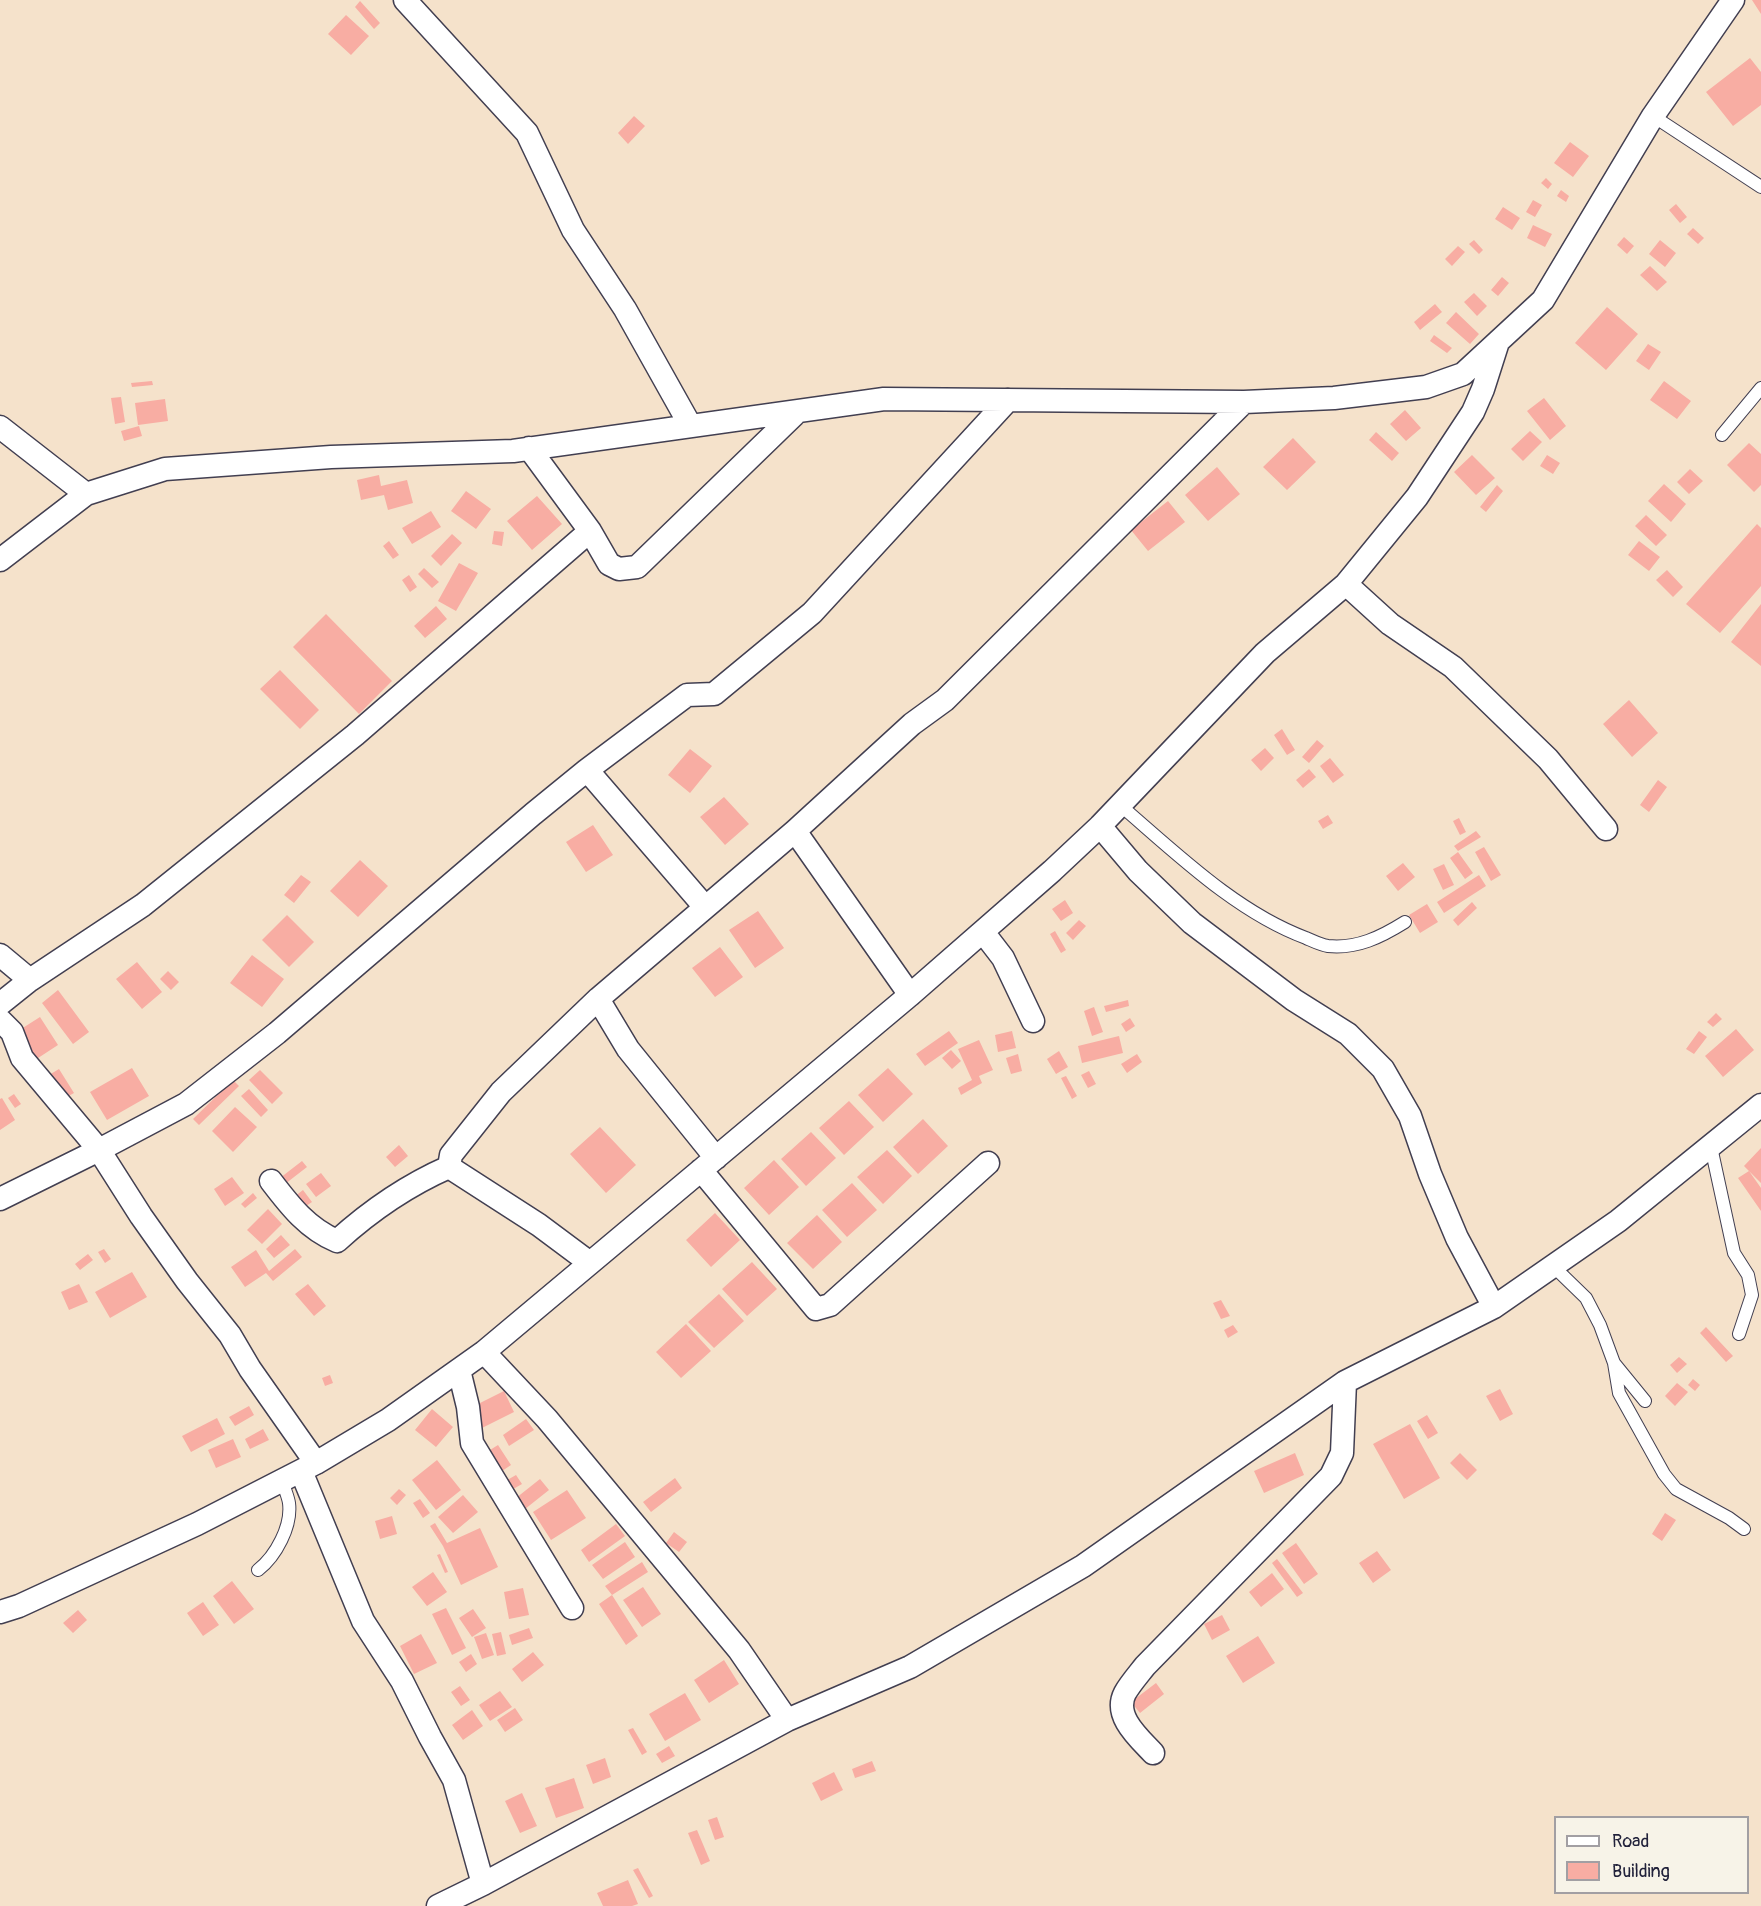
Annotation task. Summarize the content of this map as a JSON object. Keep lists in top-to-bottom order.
{
  "legend": ["Road", "Building"]
}
